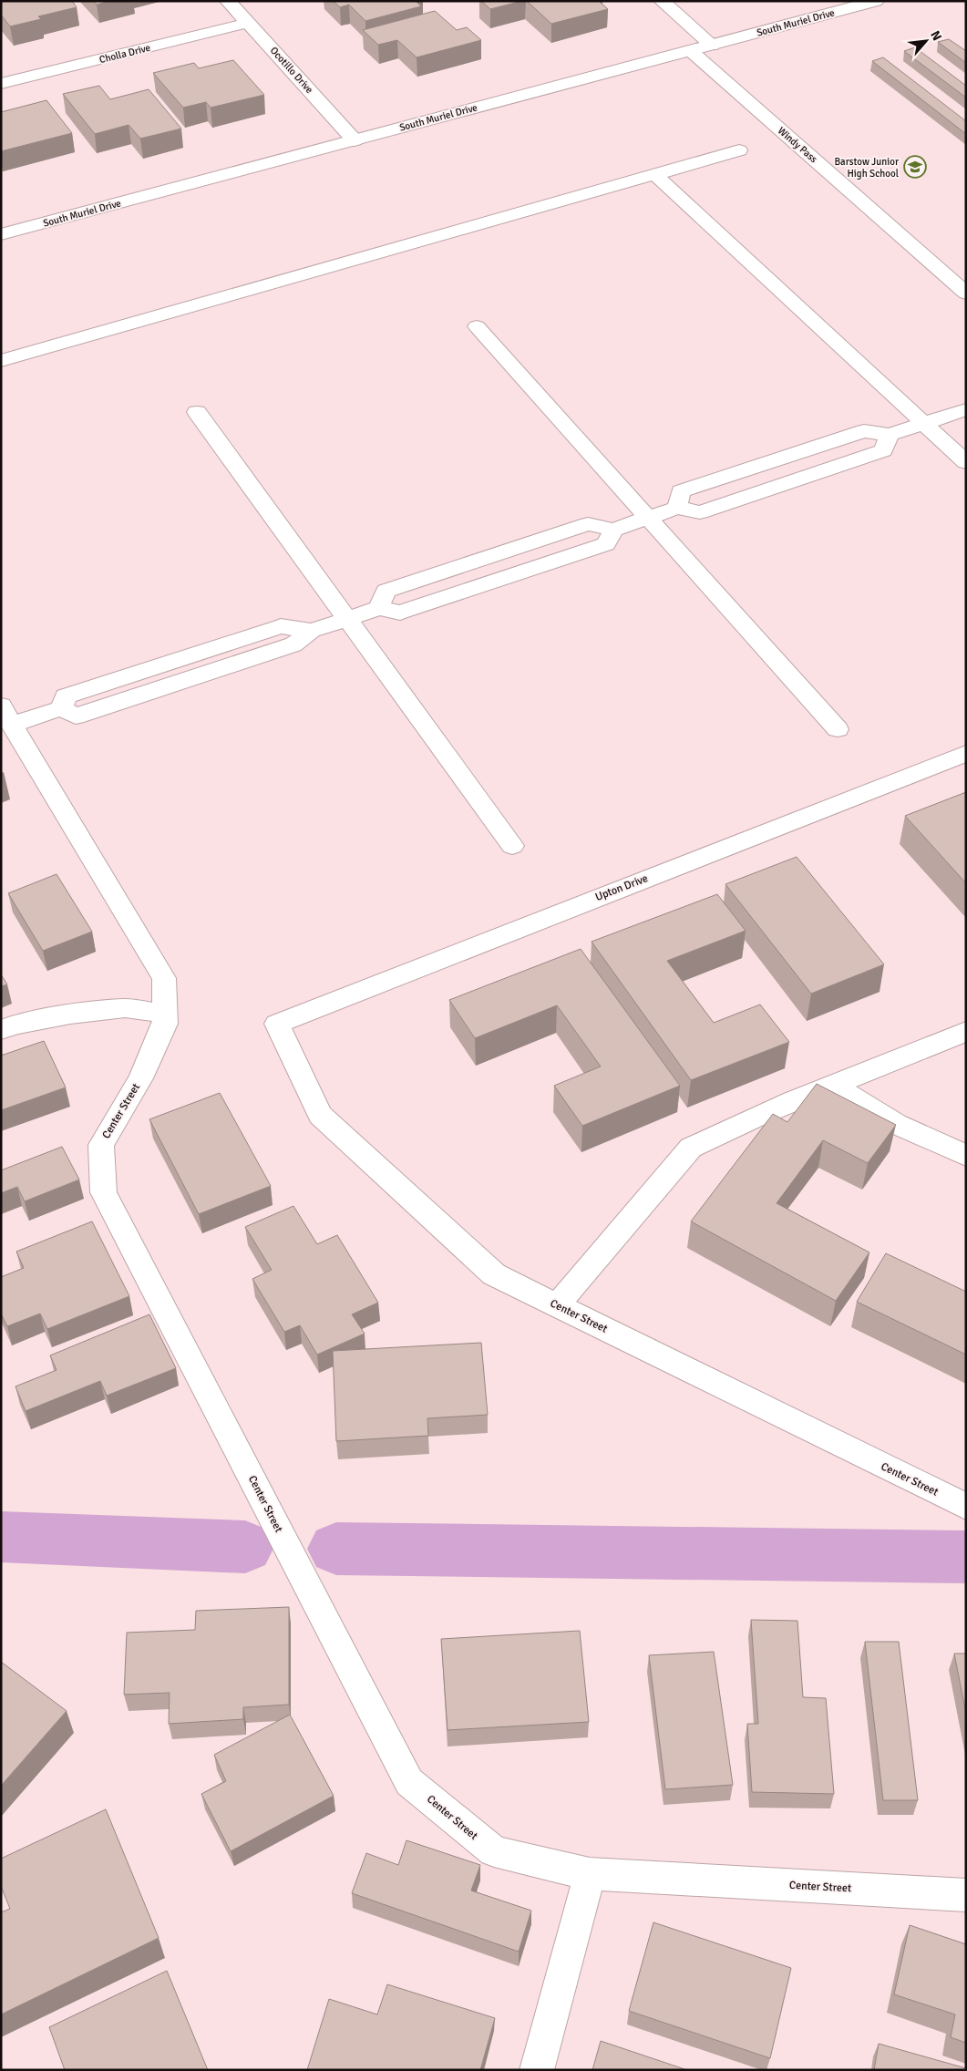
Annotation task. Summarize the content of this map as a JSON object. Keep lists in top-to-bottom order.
{
  "streets": {
    "street": [
      "South Muriel Drive",
      "Cholla Drive",
      "Ocotillo Drive",
      "Windy Pass",
      "Upton Drive",
      "Center Street"
    ]
  },
  "crossings": [
    ["South Muriel Drive", "Ocotillo Drive"],
    ["South Muriel Drive", "Windy Pass"],
    ["Cholla Drive", "Ocotillo Drive"],
    ["Upton Drive", "Center Street"]
  ],
  "places": {
    "school or university": ["Barstow Junior High School"]
  },
  "north": "top right"
}
